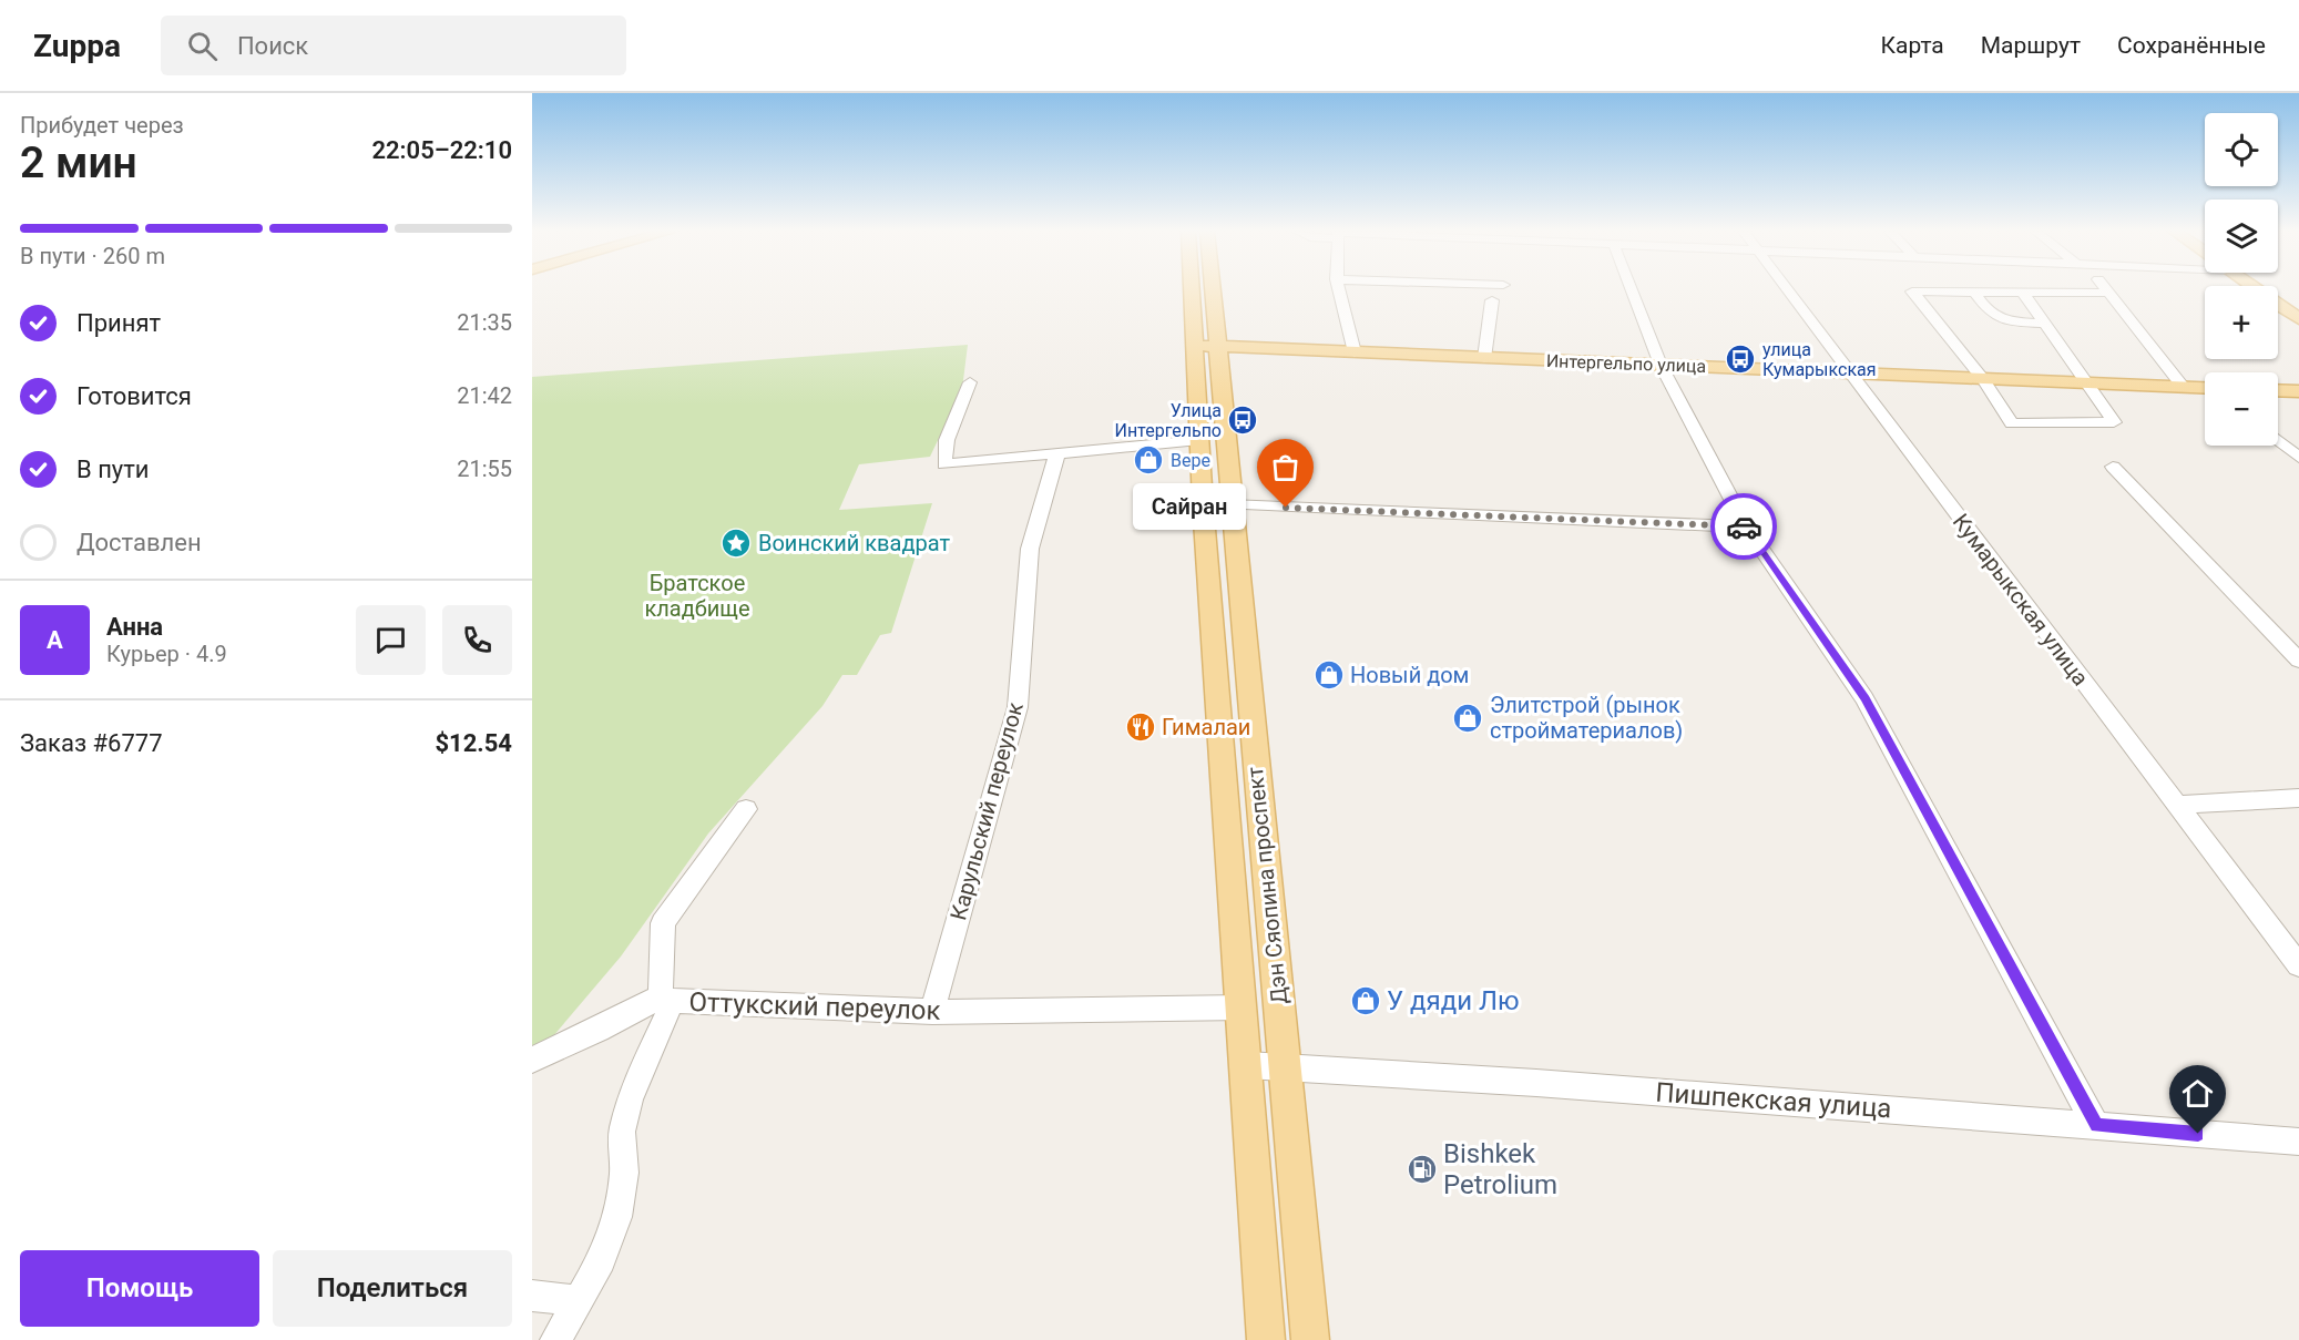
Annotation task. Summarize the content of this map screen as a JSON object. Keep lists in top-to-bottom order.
{
  "streets": {
    "main road": ["Интергельпо улица", "Дэн Сяопина проспект"],
    "street": [
      "Кумарыкская улица",
      "Карульский переулок",
      "Оттукский переулок",
      "Пишпекская улица"
    ]
  },
  "crossings": [
    ["Интергельпо улица", "Кумарыкская улица"],
    ["Интергельпо улица", "Дэн Сяопина проспект"],
    ["Карульский переулок", "Оттукский переулок"],
    ["Дэн Сяопина проспект", "Оттукский переулок"],
    ["Дэн Сяопина проспект", "Пишпекская улица"]
  ],
  "parks": ["Братское кладбище"],
  "places": {
    "bus stop": ["улица Кумарыкская", "Улица Интергельпо"],
    "shop": [
      "Вере",
      "Новый дом",
      "Элитстрой (рынок стройматериалов)",
      "У дяди Лю"
    ],
    "other": ["Сайран"],
    "place": ["Воинский квадрат"],
    "restaurant": ["Гималаи"],
    "fuel station": ["Bishkek Petrolium"]
  },
  "page": {
    "header": "Zuppa",
    "search": "Поиск",
    "nav": ["Карта", "Маршрут", "Сохранённые"],
    "heading": ["2 мин", "Прибудет через", "22:05–22:10"],
    "panel": [
      "Анна",
      "Курьер · 4.9",
      "Заказ #6777",
      "$12.54"
    ],
    "map_buttons": ["+", "−"],
    "bar": "В пути · 260 m",
    "list": [
      ["Принят", "21:35"],
      ["Готовится", "21:42"],
      ["В пути", "21:55"],
      "Доставлен"
    ],
    "bubble": "Сайран",
    "round": "А",
    "buttons": ["Помощь", "Поделиться"]
  }
}
